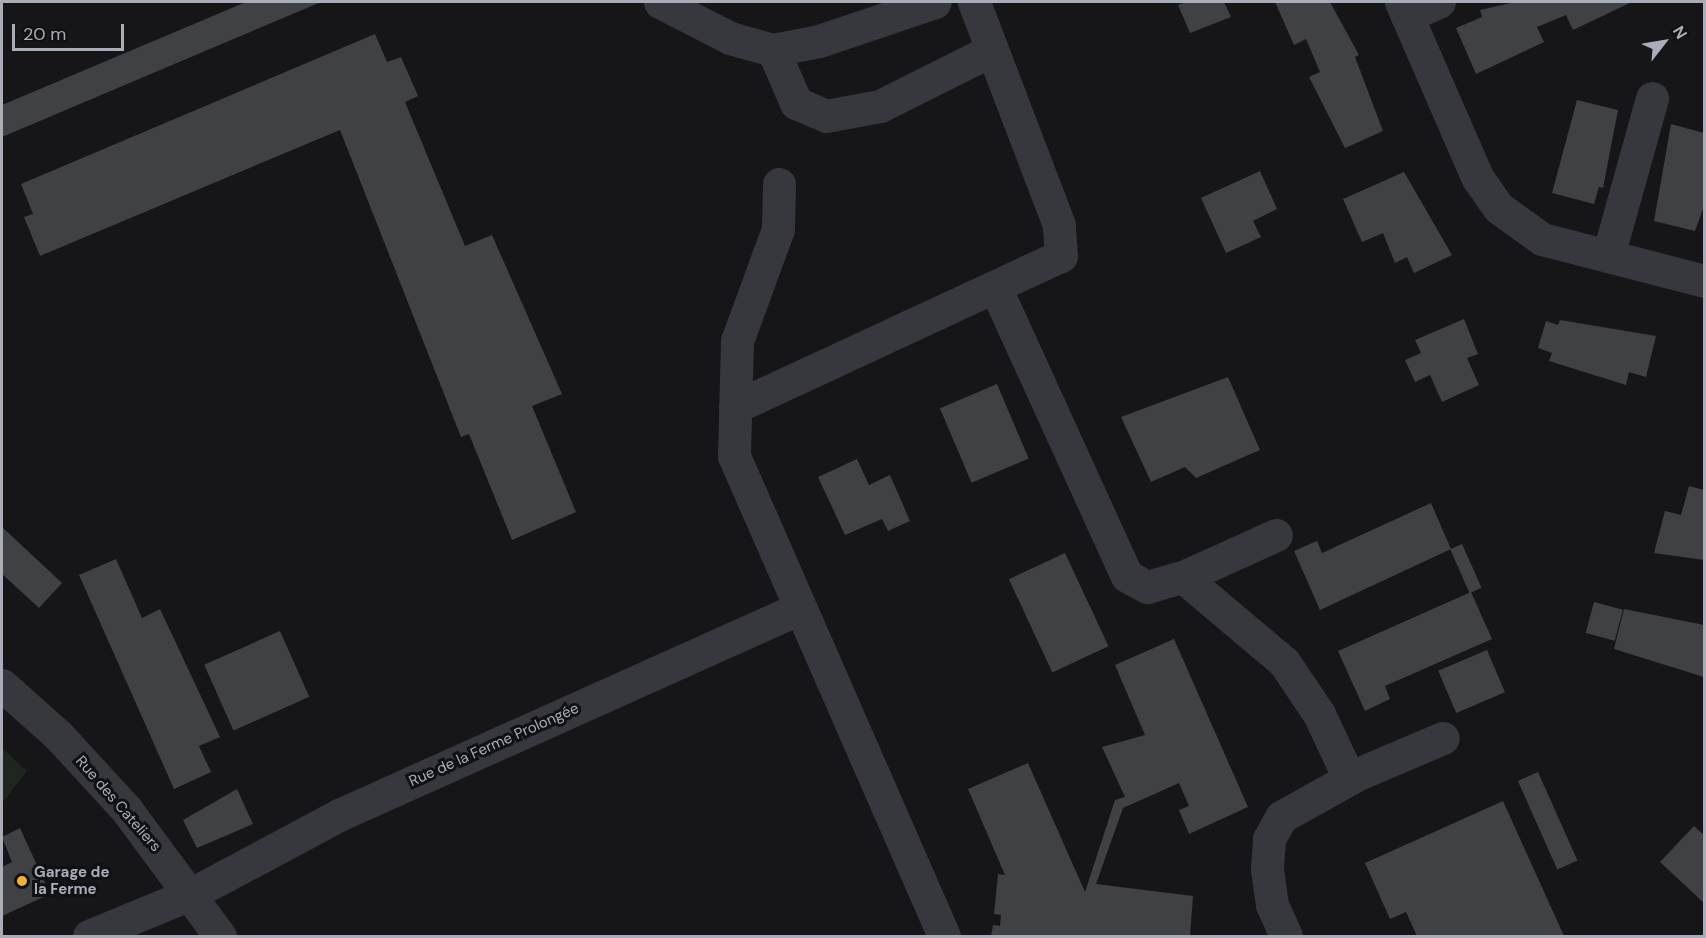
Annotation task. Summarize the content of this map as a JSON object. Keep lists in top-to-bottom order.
{
  "streets": {
    "street": ["Rue de la Ferme Prolongée", "Rue des Cateliers"]
  },
  "crossings": [
    ["Rue de la Ferme Prolongée", "Rue des Cateliers"]
  ],
  "places": ["Garage de la Ferme"],
  "scale_bar": "20 m",
  "north": "top right"
}
